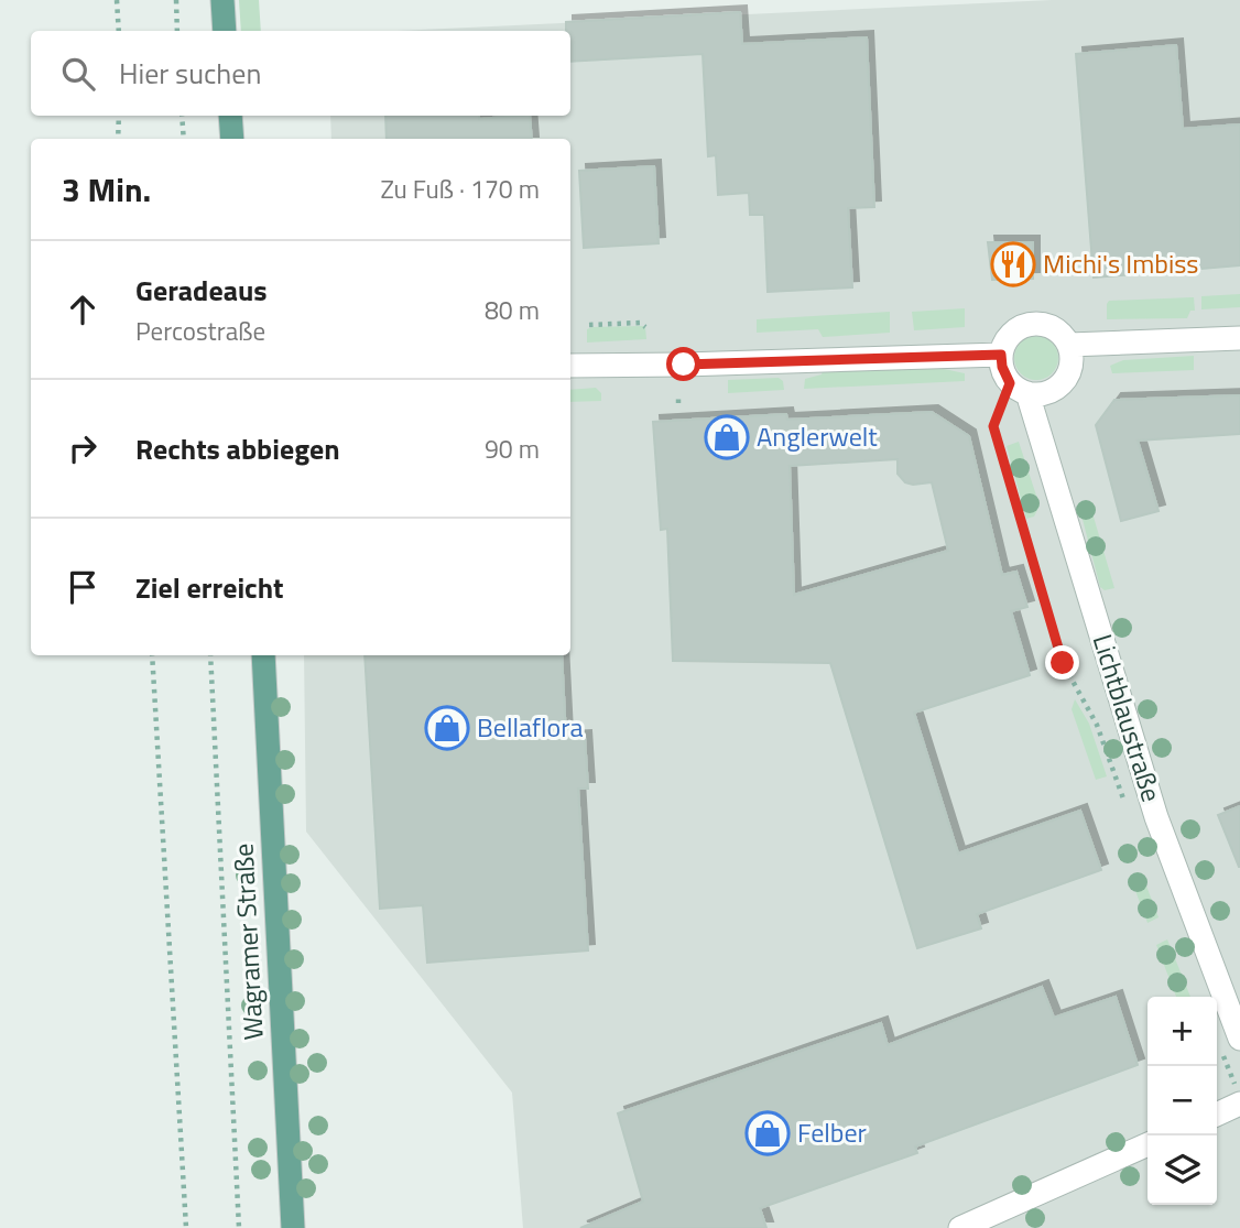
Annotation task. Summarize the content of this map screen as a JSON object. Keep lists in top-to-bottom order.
{
  "streets": {
    "main road": ["Wagramer Straße"],
    "street": ["Lichtblaustraße"]
  },
  "places": {
    "restaurant": ["Michi's Imbiss"],
    "shop": ["Anglerwelt", "Bellaflora", "Felber"]
  },
  "page": {
    "search": "Hier suchen",
    "heading": ["3 Min.", "Zu Fuß · 170 m"],
    "list": [
      ["Geradeaus", "Percostraße", "80 m"],
      ["Rechts abbiegen", "90 m"],
      "Ziel erreicht"
    ],
    "map_buttons": ["+", "−"]
  }
}
